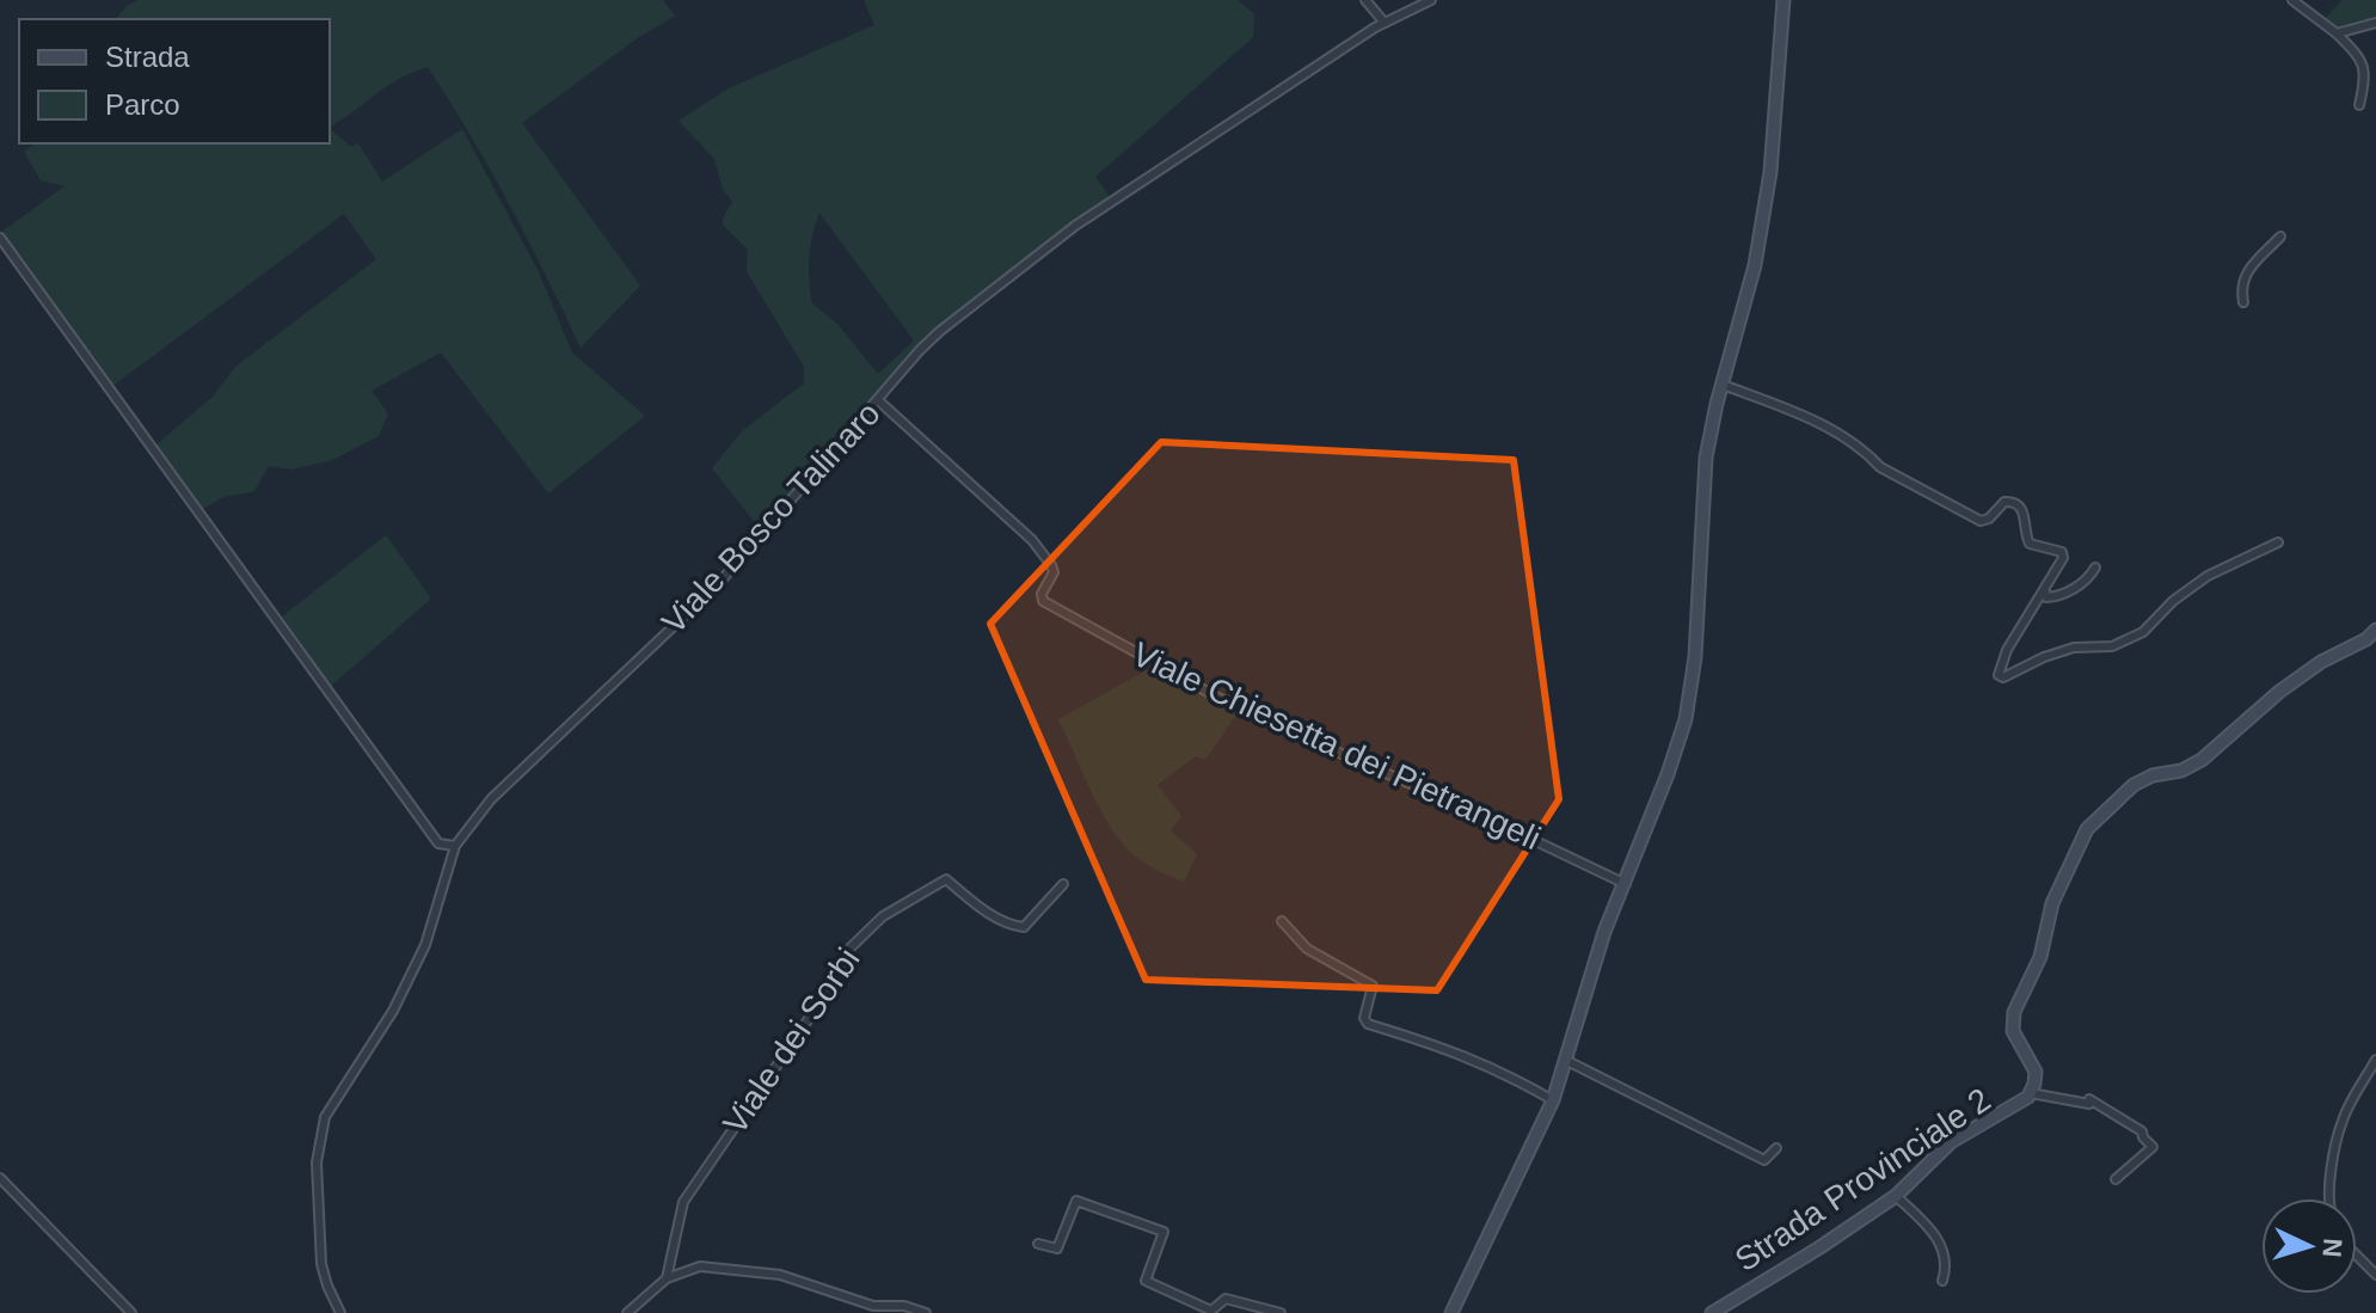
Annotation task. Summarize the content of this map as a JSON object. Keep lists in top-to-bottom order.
{
  "streets": {
    "main road": ["Strada Provinciale 2"],
    "street": ["Viale Bosco Talinaro", "Viale Chiesetta dei Pietrangeli", "Viale dei Sorbi"]
  },
  "crossings": [
    ["Viale Bosco Talinaro", "Viale Chiesetta dei Pietrangeli"]
  ],
  "legend": ["Strada", "Parco"],
  "north": "right"
}
